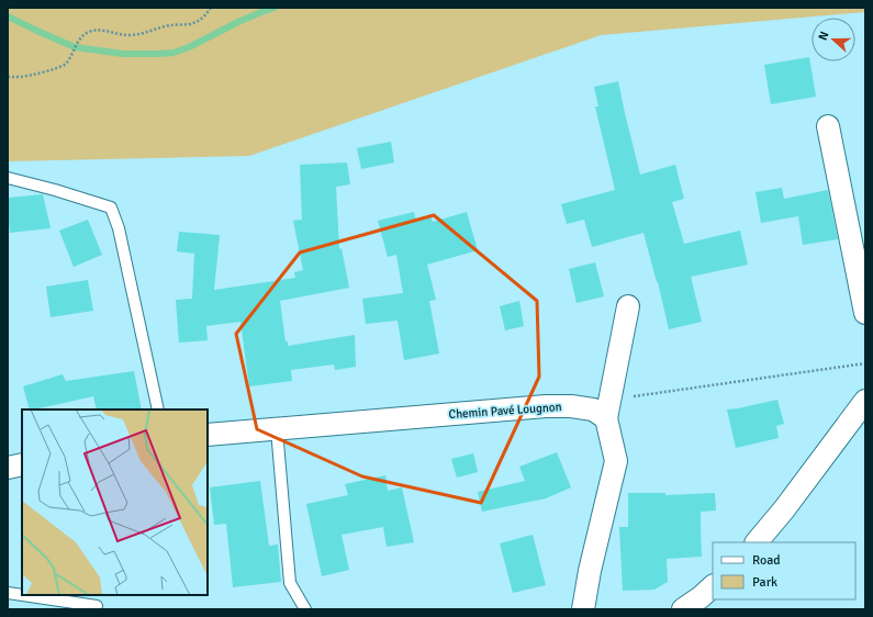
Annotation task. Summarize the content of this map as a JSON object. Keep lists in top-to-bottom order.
{
  "streets": {
    "street": ["Chemin Pavé Lougnon"]
  },
  "legend": ["Road", "Park"],
  "north": "left"
}
